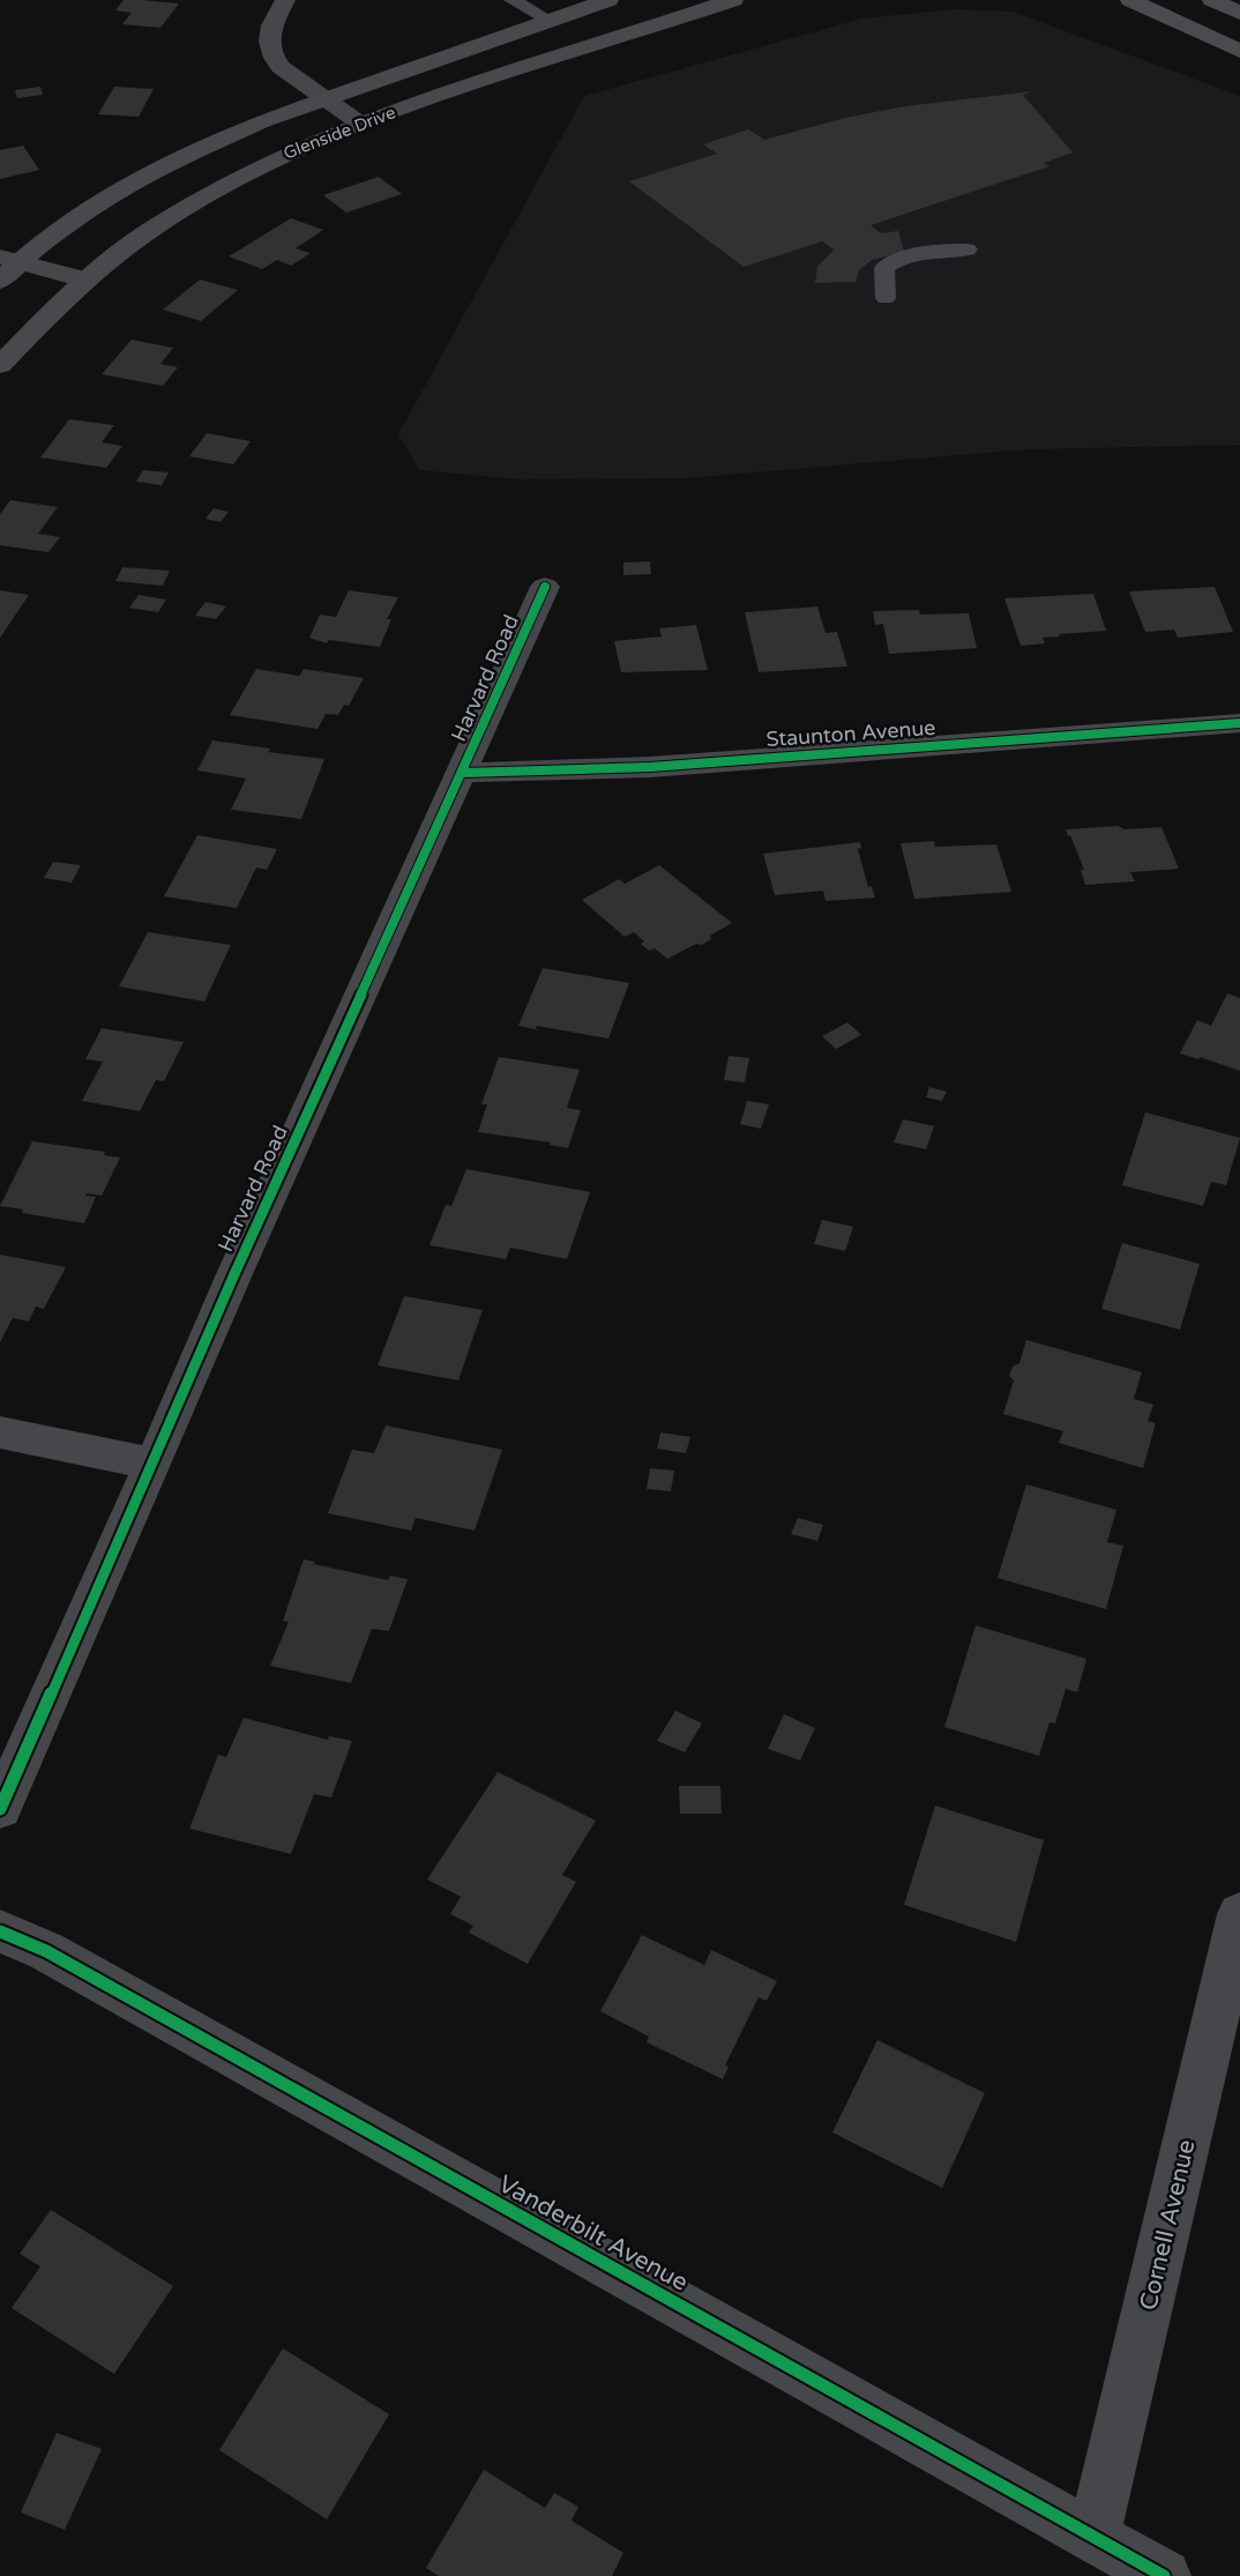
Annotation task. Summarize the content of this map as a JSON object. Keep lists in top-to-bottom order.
{
  "streets": {
    "main road": ["Glenside Drive"],
    "street": [
      "Harvard Road",
      "Staunton Avenue",
      "Cornell Avenue",
      "Vanderbilt Avenue"
    ]
  },
  "crossings": [
    ["Harvard Road", "Staunton Avenue"],
    ["Cornell Avenue", "Vanderbilt Avenue"]
  ]
}
